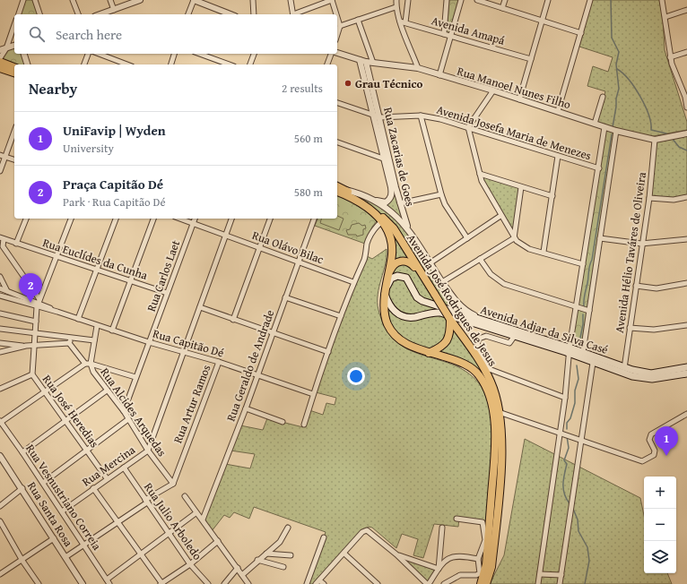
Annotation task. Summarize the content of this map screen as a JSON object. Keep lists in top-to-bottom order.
{
  "streets": {
    "main road": ["Avenida José Rodrigues de Jesus", "Avenida Adjar da Silva Casé"],
    "street": [
      "Avenida Amapá",
      "Rua Manoel Nunes Filho",
      "Avenida Josefa Maria de Menezes",
      "Rua Zacarias de Goes",
      "Rua Olávo Bilac",
      "Avenida Hélio Taváres de Oliveira",
      "Rua Euclídes da Cunha",
      "Rua Carlos Laet",
      "Rua Capitão Dé",
      "Rua Geraldo de Andrade",
      "Rua Artur Ramos",
      "Rua José Heredias",
      "Rua Alcides Arquedas",
      "Rua Mercina",
      "Rua Vesnustriano Correia",
      "Rua Santa Rosa",
      "Rua Julio Arboledo"
    ]
  },
  "crossings": [
    ["Rua Manoel Nunes Filho", "Rua Zacarias de Goes"],
    ["Rua Manoel Nunes Filho", "Avenida Hélio Taváres de Oliveira"],
    ["Avenida Josefa Maria de Menezes", "Rua Zacarias de Goes"],
    ["Rua Olávo Bilac", "Rua Carlos Laet"],
    ["Rua Olávo Bilac", "Rua Geraldo de Andrade"],
    ["Avenida Hélio Taváres de Oliveira", "Avenida Adjar da Silva Casé"],
    ["Rua Euclídes da Cunha", "Rua Carlos Laet"],
    ["Rua Euclídes da Cunha", "Rua José Heredias"],
    ["Rua Carlos Laet", "Rua Capitão Dé"],
    ["Rua Carlos Laet", "Rua Alcides Arquedas"],
    ["Avenida José Rodrigues de Jesus", "Avenida Adjar da Silva Casé"],
    ["Rua Capitão Dé", "Rua Geraldo de Andrade"],
    ["Rua Capitão Dé", "Rua Artur Ramos"],
    ["Rua Capitão Dé", "Rua José Heredias"],
    ["Rua Capitão Dé", "Rua Alcides Arquedas"],
    ["Rua Artur Ramos", "Rua Alcides Arquedas"],
    ["Rua José Heredias", "Rua Mercina"],
    ["Rua Alcides Arquedas", "Rua Mercina"],
    ["Rua Mercina", "Rua Vesnustriano Correia"],
    ["Rua Mercina", "Rua Julio Arboledo"]
  ],
  "places": ["Grau Técnico"],
  "page": {
    "search": "Search here",
    "heading": ["Nearby", "2 results"],
    "list": [
      {
        "mark": "1",
        "name": "UniFavip | Wyden",
        "note": "University",
        "value": "560 m"
      },
      {
        "mark": "2",
        "name": "Praça Capitão Dé",
        "note": "Park · Rua Capitão Dé",
        "value": "580 m"
      }
    ],
    "pins": ["2", "1"],
    "map_buttons": ["+", "−"]
  }
}
